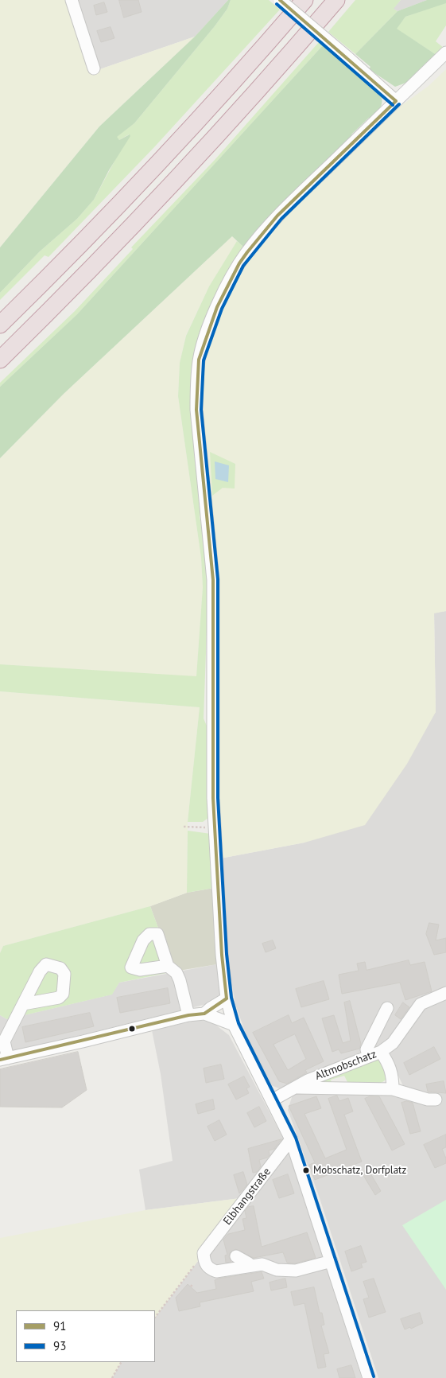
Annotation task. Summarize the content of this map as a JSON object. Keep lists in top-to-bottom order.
{
  "streets": {
    "street": ["Altmobschatz", "Elbhangstraße"]
  },
  "places": ["Mobschatz, Dorfplatz"],
  "lines": ["transit line 91", "transit line 93"],
  "legend": ["91", "93"]
}
